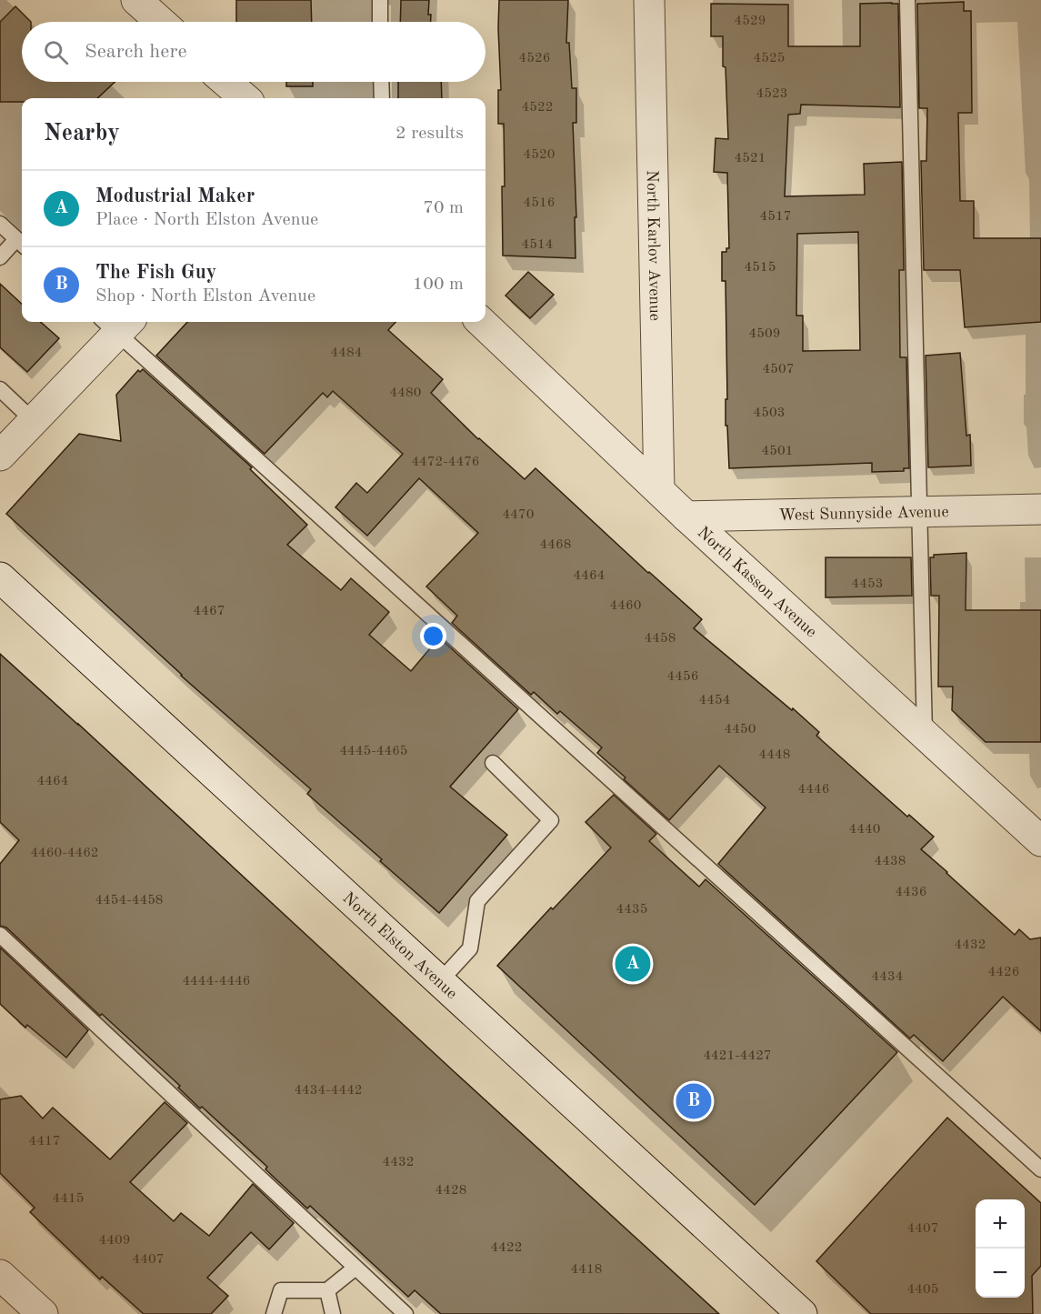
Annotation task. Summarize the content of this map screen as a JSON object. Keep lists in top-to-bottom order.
{
  "streets": {
    "street": [
      "North Karlov Avenue",
      "West Sunnyside Avenue",
      "North Kasson Avenue",
      "North Elston Avenue"
    ]
  },
  "crossings": [
    ["North Karlov Avenue", "North Kasson Avenue"],
    ["West Sunnyside Avenue", "North Kasson Avenue"]
  ],
  "house_numbers": [
    "4529",
    "4526",
    "4525",
    "4523",
    "4522",
    "4520",
    "4521",
    "4516",
    "4517",
    "4514",
    "4515",
    "4509",
    "4484",
    "4507",
    "4480",
    "4503",
    "4501",
    "4472-4476",
    "4470",
    "4468",
    "4464",
    "4453",
    "4460",
    "4467",
    "4458",
    "4456",
    "4454",
    "4450",
    "4445-4465",
    "4448",
    "4464",
    "4446",
    "4440",
    "4460-4462",
    "4438",
    "4436",
    "4454-4458",
    "4435",
    "4432",
    "4426",
    "4434",
    "4444-4446",
    "4421-4427",
    "4434-4442",
    "4417",
    "4432",
    "4428",
    "4415",
    "4407",
    "4409",
    "4422",
    "4407",
    "4418",
    "4405"
  ],
  "page": {
    "search": "Search here",
    "heading": ["Nearby", "2 results"],
    "list": [
      {
        "mark": "A",
        "name": "Modustrial Maker",
        "note": "Place · North Elston Avenue",
        "value": "70 m"
      },
      {
        "mark": "B",
        "name": "The Fish Guy",
        "note": "Shop · North Elston Avenue",
        "value": "100 m"
      }
    ],
    "pins": ["A", "B"],
    "map_buttons": ["+", "−"]
  }
}
